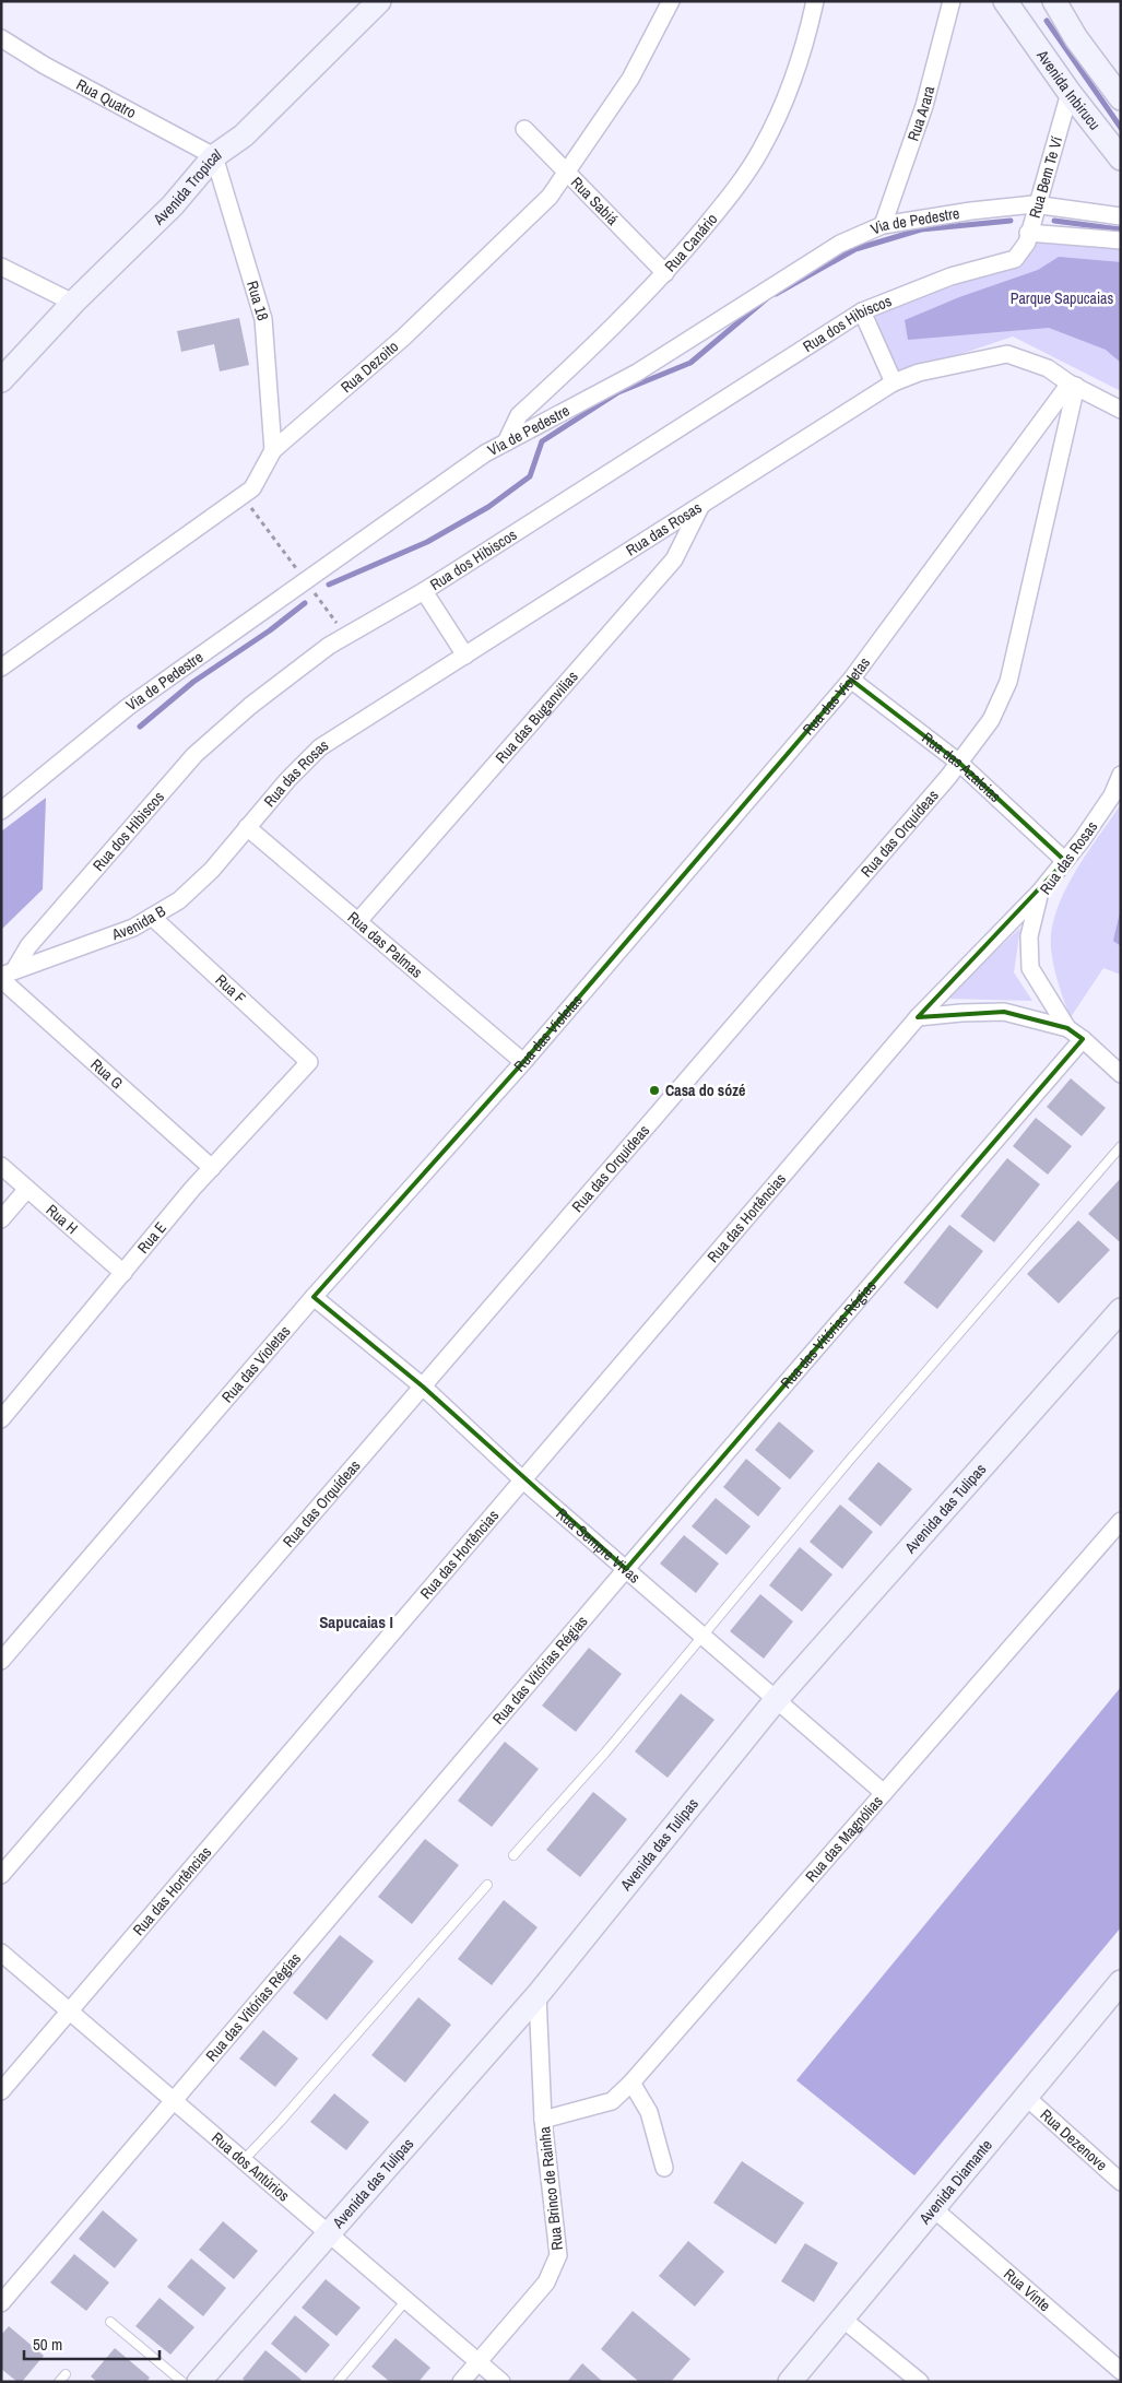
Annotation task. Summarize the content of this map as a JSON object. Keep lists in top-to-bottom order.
{
  "streets": {
    "street": [
      "Avenida Inbirucu",
      "Rua Quatro",
      "Rua Arara",
      "Rua Bem Te Ví",
      "Avenida Tropical",
      "Rua Sabiá",
      "Via de Pedestre",
      "Rua Canário",
      "Rua 18",
      "Rua dos Hibiscos",
      "Rua Dezoito",
      "Rua das Rosas",
      "Rua das Violetas",
      "Rua das Buganvilias",
      "Rua das Azaleias",
      "Rua das Orquídeas",
      "Avenida B",
      "Rua das Palmas",
      "Rua F",
      "Rua G",
      "Rua das Hortências",
      "Rua H",
      "Rua E",
      "Rua das Vitórias Régias",
      "Avenida das Tulipas",
      "Rua Sempre Vivas",
      "Rua das Magnólias",
      "Rua Dezenove",
      "Rua dos Antúrios",
      "Avenida Diamante",
      "Rua Brinco de Rainha",
      "Rua Vinte"
    ]
  },
  "crossings": [
    ["Avenida Inbirucu", "Rua Bem Te Ví"],
    ["Rua Quatro", "Avenida Tropical"],
    ["Rua Quatro", "Rua 18"],
    ["Rua Arara", "Via de Pedestre"],
    ["Rua Bem Te Ví", "Via de Pedestre"],
    ["Rua Bem Te Ví", "Rua dos Hibiscos"],
    ["Avenida Tropical", "Rua 18"],
    ["Rua Sabiá", "Rua Canário"],
    ["Rua Sabiá", "Rua Dezoito"],
    ["Via de Pedestre", "Rua Canário"],
    ["Rua 18", "Rua Dezoito"],
    ["Rua dos Hibiscos", "Avenida B"],
    ["Rua dos Hibiscos", "Rua G"],
    ["Rua das Rosas", "Rua das Violetas"],
    ["Rua das Rosas", "Rua das Buganvilias"],
    ["Rua das Rosas", "Rua das Azaleias"],
    ["Rua das Rosas", "Rua das Orquídeas"],
    ["Rua das Rosas", "Avenida B"],
    ["Rua das Rosas", "Rua das Palmas"],
    ["Rua das Rosas", "Rua das Hortências"],
    ["Rua das Rosas", "Rua das Vitórias Régias"],
    ["Rua das Violetas", "Rua das Azaleias"],
    ["Rua das Violetas", "Rua das Orquídeas"],
    ["Rua das Violetas", "Rua das Palmas"],
    ["Rua das Violetas", "Rua Sempre Vivas"],
    ["Rua das Buganvilias", "Rua das Palmas"],
    ["Rua das Azaleias", "Rua das Orquídeas"],
    ["Rua das Orquídeas", "Rua Sempre Vivas"],
    ["Avenida B", "Rua das Palmas"],
    ["Avenida B", "Rua F"],
    ["Avenida B", "Rua G"],
    ["Rua F", "Rua E"],
    ["Rua G", "Rua E"],
    ["Rua das Hortências", "Rua Sempre Vivas"],
    ["Rua das Hortências", "Rua dos Antúrios"],
    ["Rua H", "Rua E"],
    ["Rua das Vitórias Régias", "Rua Sempre Vivas"],
    ["Rua das Vitórias Régias", "Rua dos Antúrios"],
    ["Avenida das Tulipas", "Rua Sempre Vivas"],
    ["Avenida das Tulipas", "Rua dos Antúrios"],
    ["Avenida das Tulipas", "Rua Brinco de Rainha"],
    ["Rua Sempre Vivas", "Rua das Magnólias"],
    ["Rua das Magnólias", "Rua Brinco de Rainha"],
    ["Rua Dezenove", "Avenida Diamante"],
    ["Rua dos Antúrios", "Rua Brinco de Rainha"],
    ["Avenida Diamante", "Rua Vinte"]
  ],
  "districts": ["Sapucaias I"],
  "parks": ["Parque Sapucaias"],
  "places": ["Casa do sózé"],
  "scale_bar": "50 m"
}
